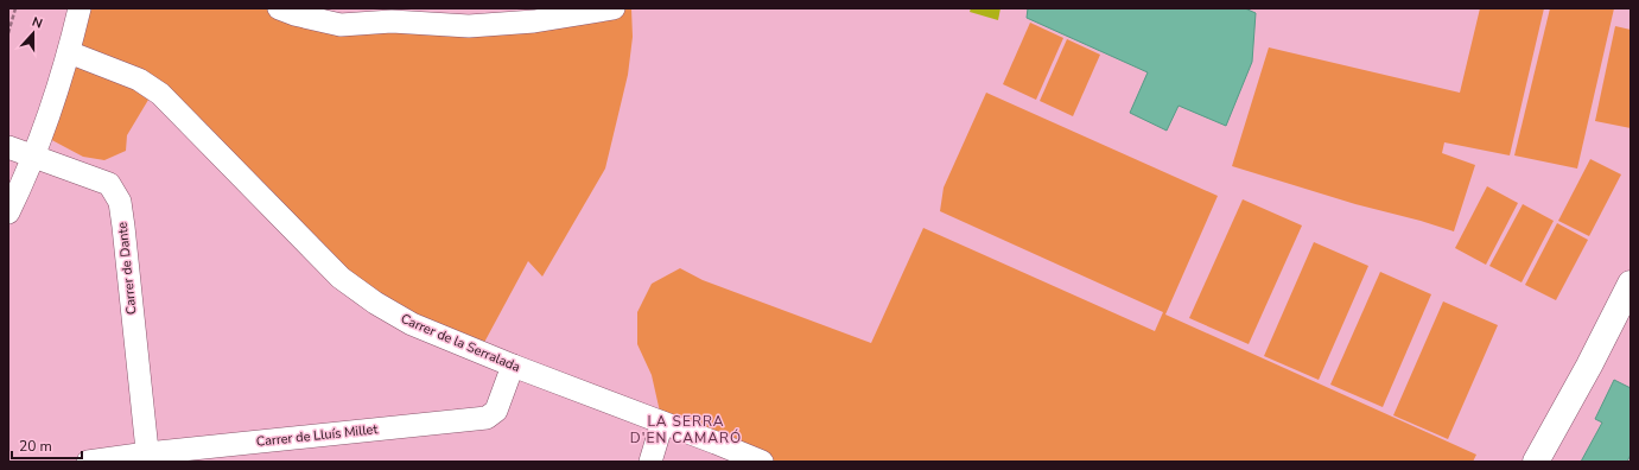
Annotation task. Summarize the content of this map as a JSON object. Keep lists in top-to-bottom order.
{
  "streets": {
    "street": ["Carrer de Dante", "Carrer de la Serralada", "Carrer de Lluís Millet"]
  },
  "crossings": [
    ["Carrer de Dante", "Carrer de Lluís Millet"],
    ["Carrer de la Serralada", "Carrer de Lluís Millet"]
  ],
  "districts": ["LA SERRA D'EN CAMARÓ"],
  "scale_bar": "20 m",
  "north": "top"
}
